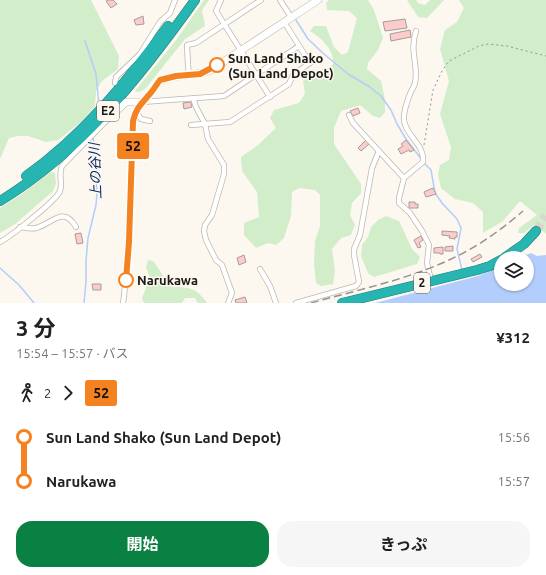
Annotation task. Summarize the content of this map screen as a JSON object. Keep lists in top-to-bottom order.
{
  "streets": {
    "highway": ["E2", "2"]
  },
  "water": ["上の谷川"],
  "places": ["Sun Land Shako (Sun Land Depot)", "Narukawa"],
  "lines": ["bus line 52"],
  "page": {
    "on_map": "52",
    "heading": ["3 分", "15:54 – 15:57 · バス", "¥312"],
    "legs": ["2", "52"],
    "list": [
      {
        "name": "Sun Land Shako (Sun Land Depot)",
        "value": "15:56"
      },
      {
        "name": "Narukawa",
        "value": "15:57"
      }
    ],
    "buttons": ["開始", "きっぷ"]
  }
}
